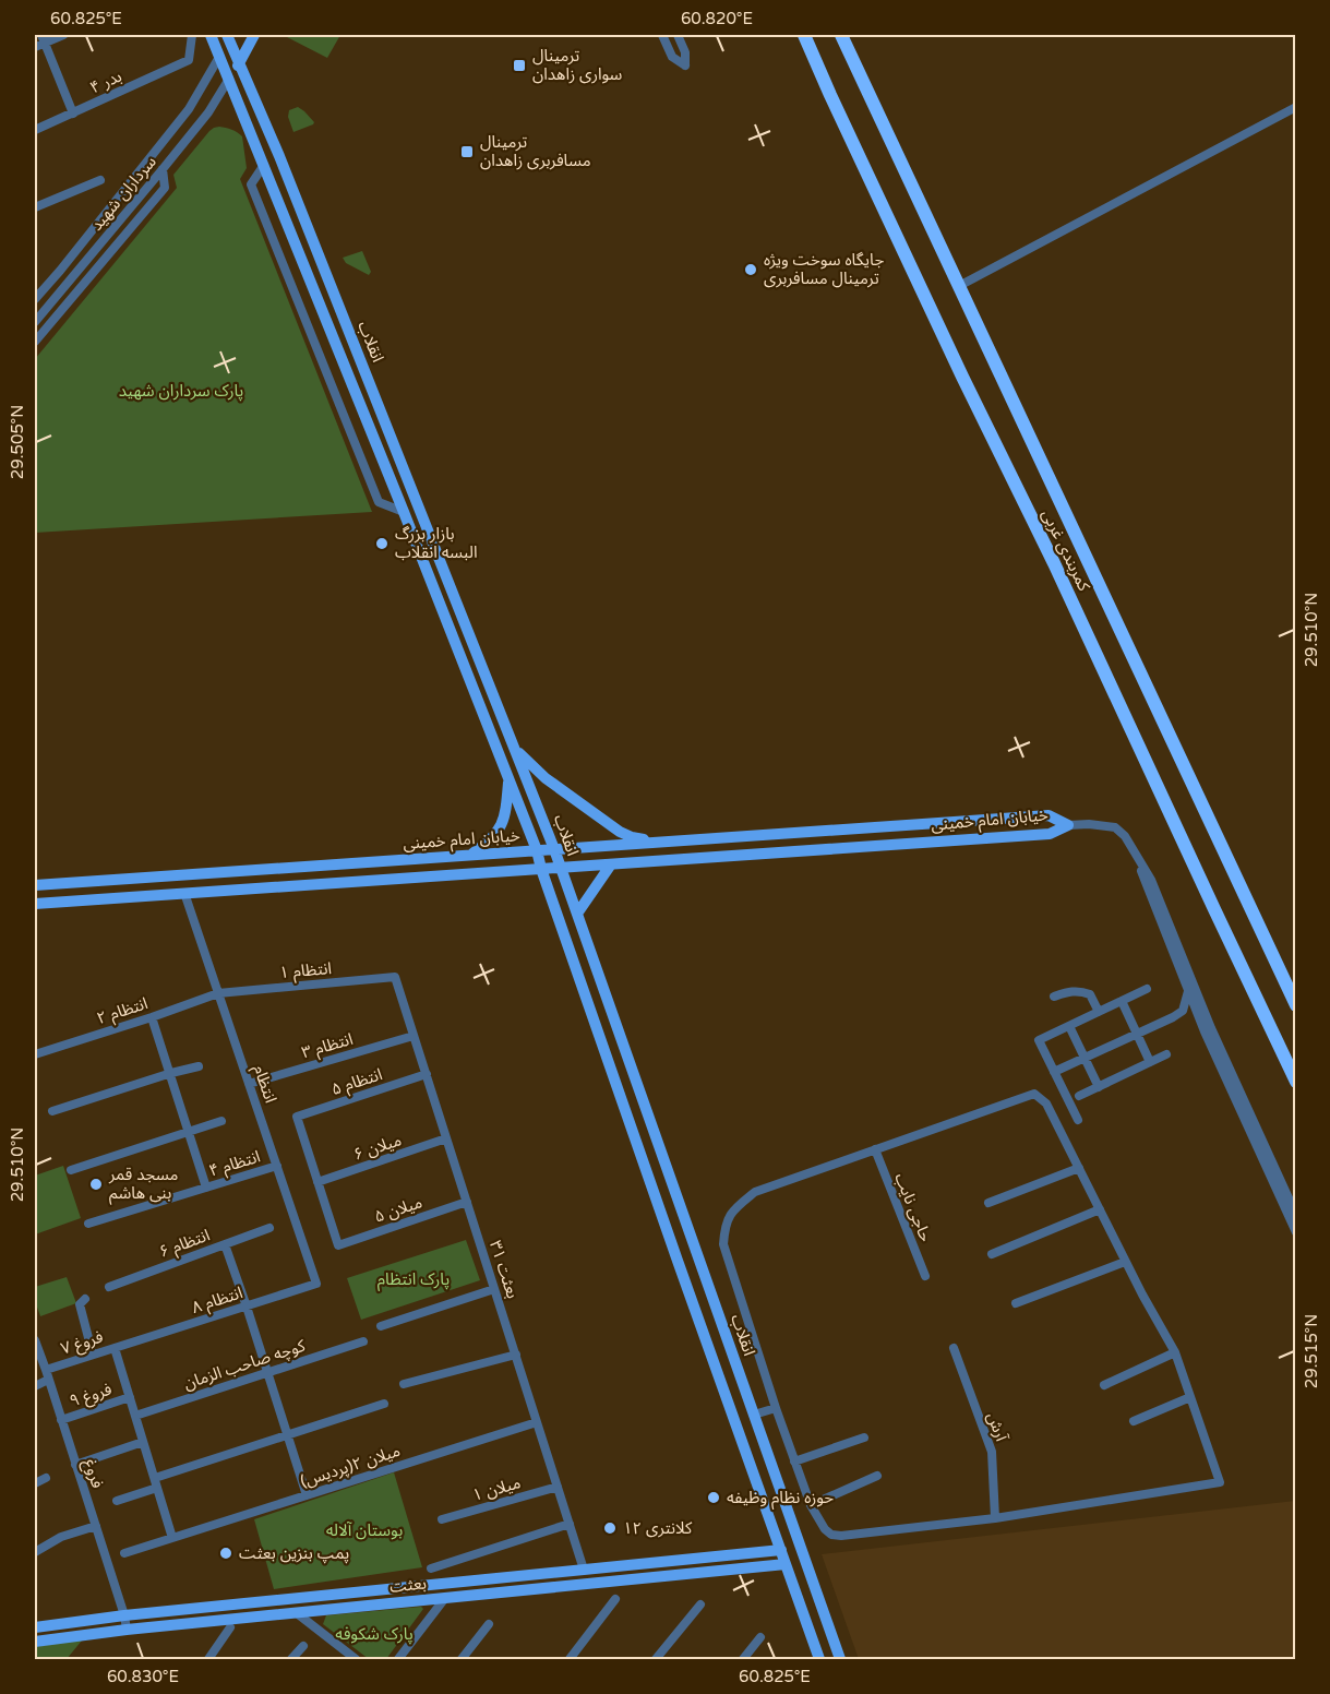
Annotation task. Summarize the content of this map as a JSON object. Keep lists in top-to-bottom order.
{
  "streets": {
    "highway": ["کمربندی غربی"],
    "main road": ["انقلاب", "خیابان امام خمینی", "بعثت"],
    "street": [
      "بدر ۴",
      "سرداران شهید",
      "انتظام ۱",
      "انتظام ۲",
      "انتظام ۳",
      "انتظام ۵",
      "انتظام",
      "میلان ۶",
      "انتظام ۴",
      "حاجی نایب",
      "میلان ۵",
      "انتظام ۶",
      "بعثت ۳۱",
      "انتظام ۸",
      "فروغ ۷",
      "کوچه صاحب الزمان",
      "فروغ ۹",
      "آرش",
      "میلان ۲(پردیس)",
      "فروغ",
      "میلان ۱"
    ]
  },
  "crossings": [
    ["سرداران شهید", "انقلاب"],
    ["انقلاب", "خیابان امام خمینی"],
    ["انقلاب", "بعثت"],
    ["خیابان امام خمینی", "انتظام"],
    ["انتظام ۱", "انتظام ۲"],
    ["انتظام ۱", "انتظام"],
    ["انتظام ۱", "بعثت ۳۱"],
    ["انتظام ۲", "انتظام"],
    ["انتظام ۳", "انتظام"],
    ["انتظام ۳", "بعثت ۳۱"],
    ["انتظام ۵", "میلان ۶"],
    ["انتظام ۵", "میلان ۵"],
    ["انتظام ۵", "بعثت ۳۱"],
    ["انتظام", "انتظام ۴"],
    ["انتظام", "انتظام ۸"],
    ["میلان ۶", "میلان ۵"],
    ["میلان ۶", "بعثت ۳۱"],
    ["میلان ۵", "بعثت ۳۱"],
    ["بعثت ۳۱", "میلان ۲(پردیس)"],
    ["بعثت ۳۱", "میلان ۱"],
    ["بعثت ۳۱", "بعثت"],
    ["انتظام ۸", "فروغ ۷"],
    ["فروغ ۷", "فروغ"],
    ["فروغ ۹", "فروغ"],
    ["فروغ", "بعثت"]
  ],
  "parks": [
    "پارک سرداران شهید",
    "پارک انتظام",
    "بوستان آلاله",
    "پارک شکوفه"
  ],
  "places": {
    "transit": ["ترمینال سواری زاهدان", "ترمینال مسافربری زاهدان"],
    "other": [
      "جایگاه سوخت ویژه ترمینال مسافربری",
      "بازار بزرگ البسه انقلاب",
      "مسجد قمر بنی هاشم",
      "حوزه نظام وظیفه",
      "کلانتری ۱۲",
      "پمپ بنزین بعثت"
    ]
  },
  "coordinates": [
    "60.825°E",
    "60.820°E",
    "29.505°N",
    "29.510°N",
    "29.515°N",
    "60.830°E"
  ]
}
